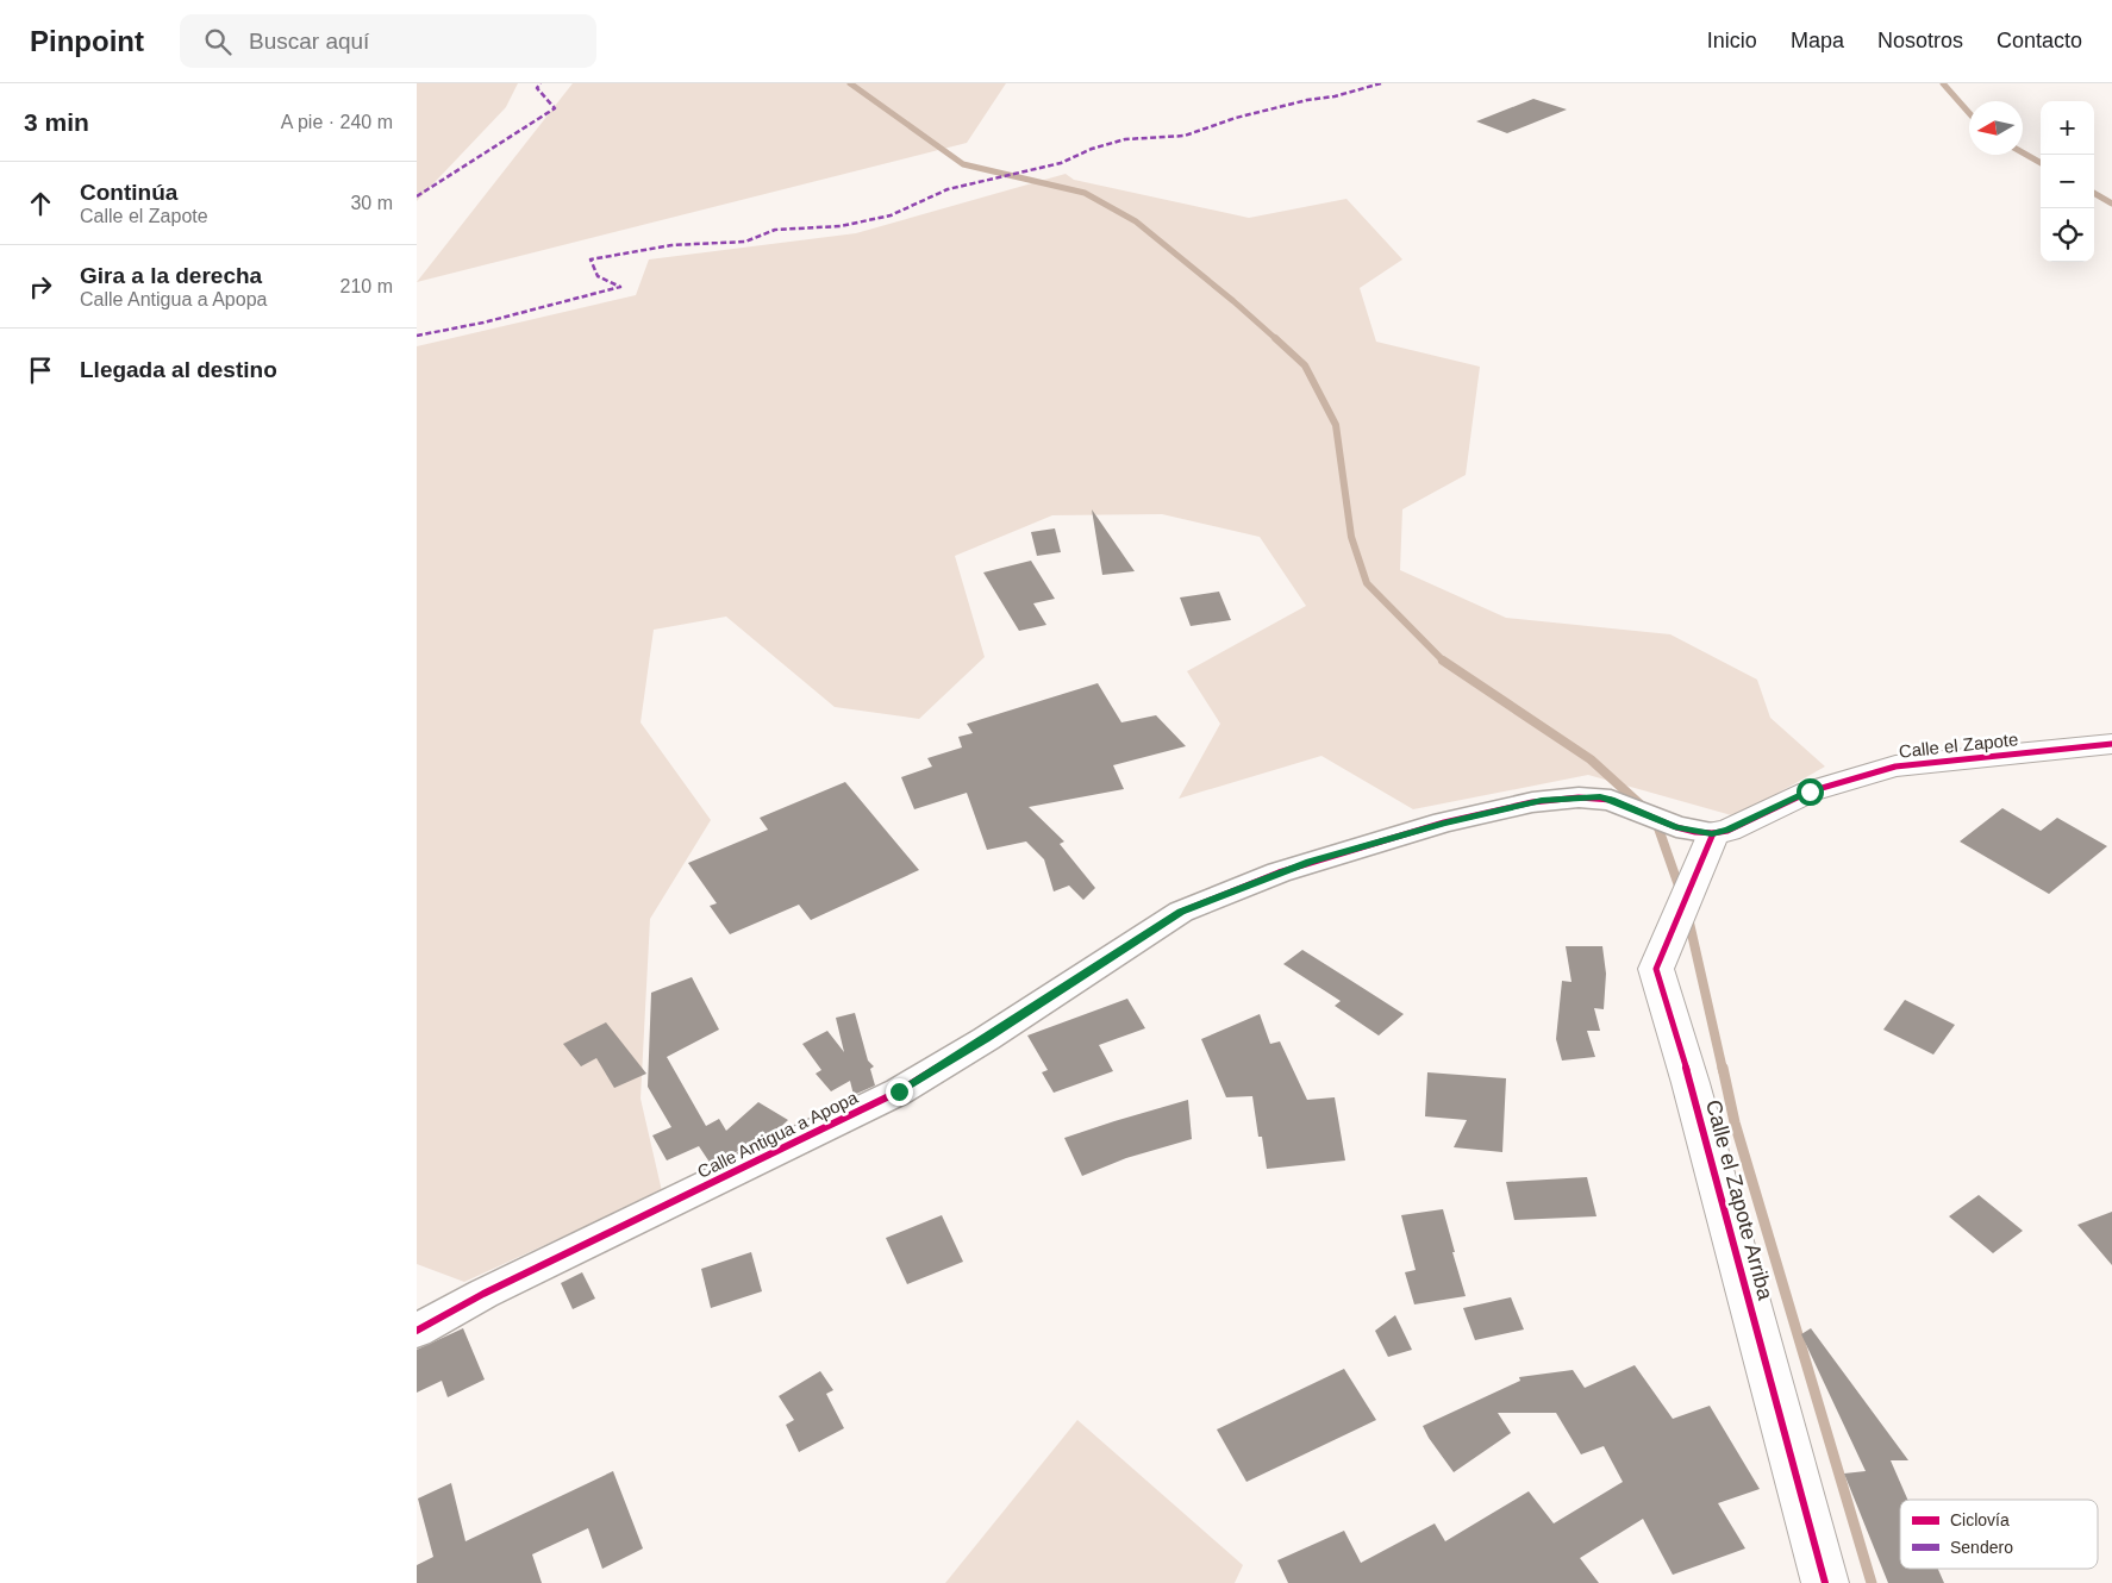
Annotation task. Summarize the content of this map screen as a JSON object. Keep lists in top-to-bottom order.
{
  "streets": {
    "street": ["Calle el Zapote", "Calle Antigua a Apopa", "Calle el Zapote Arriba"]
  },
  "crossings": [
    ["Calle el Zapote", "Calle Antigua a Apopa"],
    ["Calle el Zapote", "Calle el Zapote Arriba"],
    ["Calle Antigua a Apopa", "Calle el Zapote Arriba"]
  ],
  "legend": ["Ciclovía", "Sendero"],
  "north": "left",
  "page": {
    "header": "Pinpoint",
    "search": "Buscar aquí",
    "nav": [
      "Inicio",
      "Mapa",
      "Nosotros",
      "Contacto"
    ],
    "heading": ["3 min", "A pie · 240 m"],
    "map_buttons": ["+", "−"],
    "list": [
      ["Continúa", "Calle el Zapote", "30 m"],
      ["Gira a la derecha", "Calle Antigua a Apopa", "210 m"],
      "Llegada al destino"
    ]
  }
}
